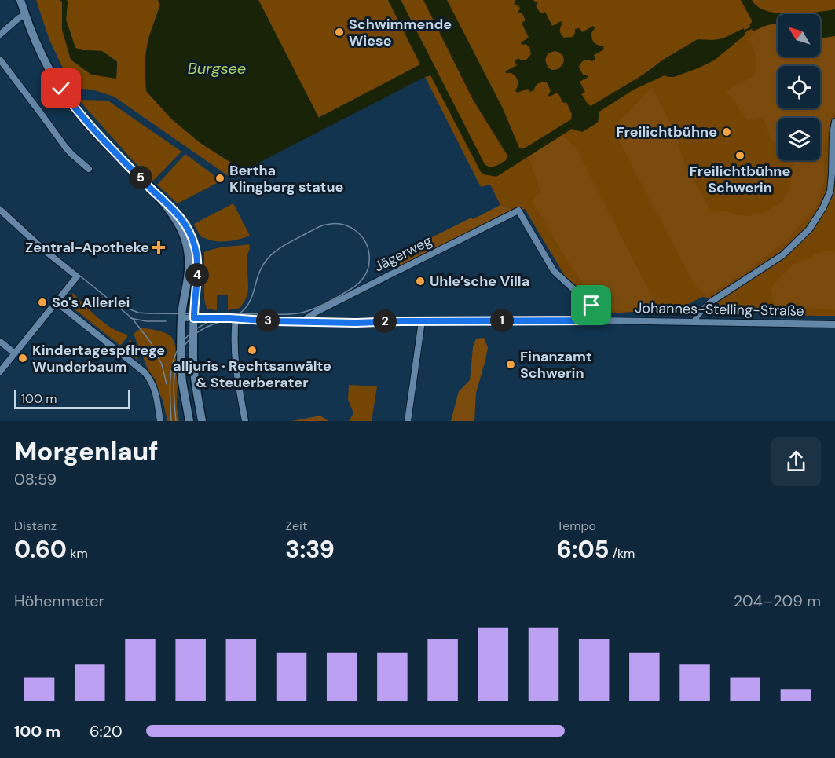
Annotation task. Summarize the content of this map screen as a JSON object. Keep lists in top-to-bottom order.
{
  "streets": {
    "street": ["Jägerweg", "Johannes-Stelling-Straße"]
  },
  "crossings": [
    ["Jägerweg", "Johannes-Stelling-Straße"]
  ],
  "water": ["Burgsee"],
  "places": {
    "other": [
      "Schwimmende Wiese",
      "Freilichtbühne",
      "Freilichtbühne Schwerin",
      "Bertha Klingberg statue",
      "Uhle’sche Villa",
      "So's Allerlei",
      "alljuris · Rechtsanwälte & Steuerberater",
      "Kindertagespflrege Wunderbaum",
      "Finanzamt Schwerin"
    ],
    "health": ["Zentral-Apotheke"]
  },
  "scale_bar": "100 m",
  "north": "top left",
  "page": {
    "pins": [
      "5",
      "4",
      "1",
      "3",
      "2"
    ],
    "scale": "100 m",
    "heading": ["Morgenlauf", "08:59"],
    "stats": [
      ["Distanz", "0.60 km"],
      ["Zeit", "3:39"],
      ["Tempo", "6:05 /km"]
    ],
    "chart": ["Höhenmeter", "204–209 m"],
    "list": [
      {
        "name": "100 m",
        "note": "6:20"
      }
    ]
  }
}
